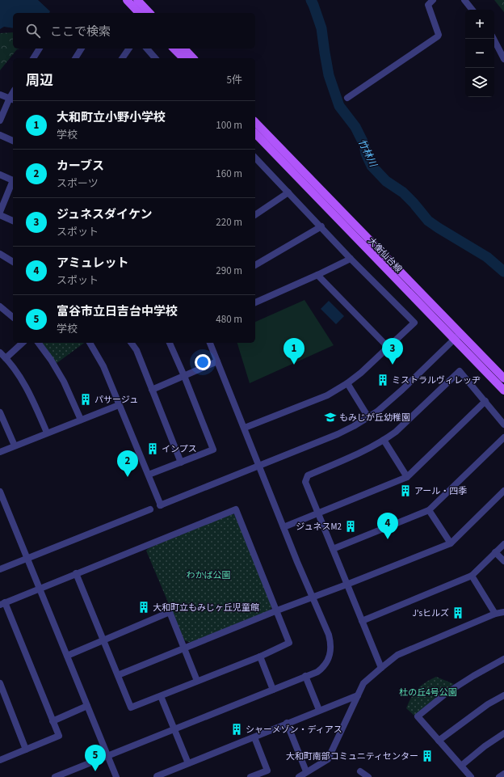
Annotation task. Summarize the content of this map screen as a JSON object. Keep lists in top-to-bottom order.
{
  "streets": {
    "main road": ["大衡仙台線"]
  },
  "water": ["竹林川"],
  "parks": ["わかば公園", "杜の丘4号公園"],
  "places": {
    "building": [
      "ミストラルヴィレッヂ",
      "パサージュ",
      "インプス",
      "アール・四季",
      "ジュネスM2",
      "大和町立もみじヶ丘児童館",
      "J'sヒルズ",
      "シャーメゾン・ディアス",
      "大和町南部コミュニティセンター"
    ],
    "school or university": ["もみじが丘幼稚園"]
  },
  "page": {
    "map_buttons": ["+", "−"],
    "search": "ここで検索",
    "heading": ["周辺", "5件"],
    "list": [
      {
        "mark": "1",
        "name": "大和町立小野小学校",
        "note": "学校",
        "value": "100 m"
      },
      {
        "mark": "2",
        "name": "カーブス",
        "note": "スポーツ",
        "value": "160 m"
      },
      {
        "mark": "3",
        "name": "ジュネスダイケン",
        "note": "スポット",
        "value": "220 m"
      },
      {
        "mark": "4",
        "name": "アミュレット",
        "note": "スポット",
        "value": "290 m"
      },
      {
        "mark": "5",
        "name": "富谷市立日吉台中学校",
        "note": "学校",
        "value": "480 m"
      }
    ],
    "pins": [
      "1",
      "3",
      "2",
      "4",
      "5"
    ]
  }
}
